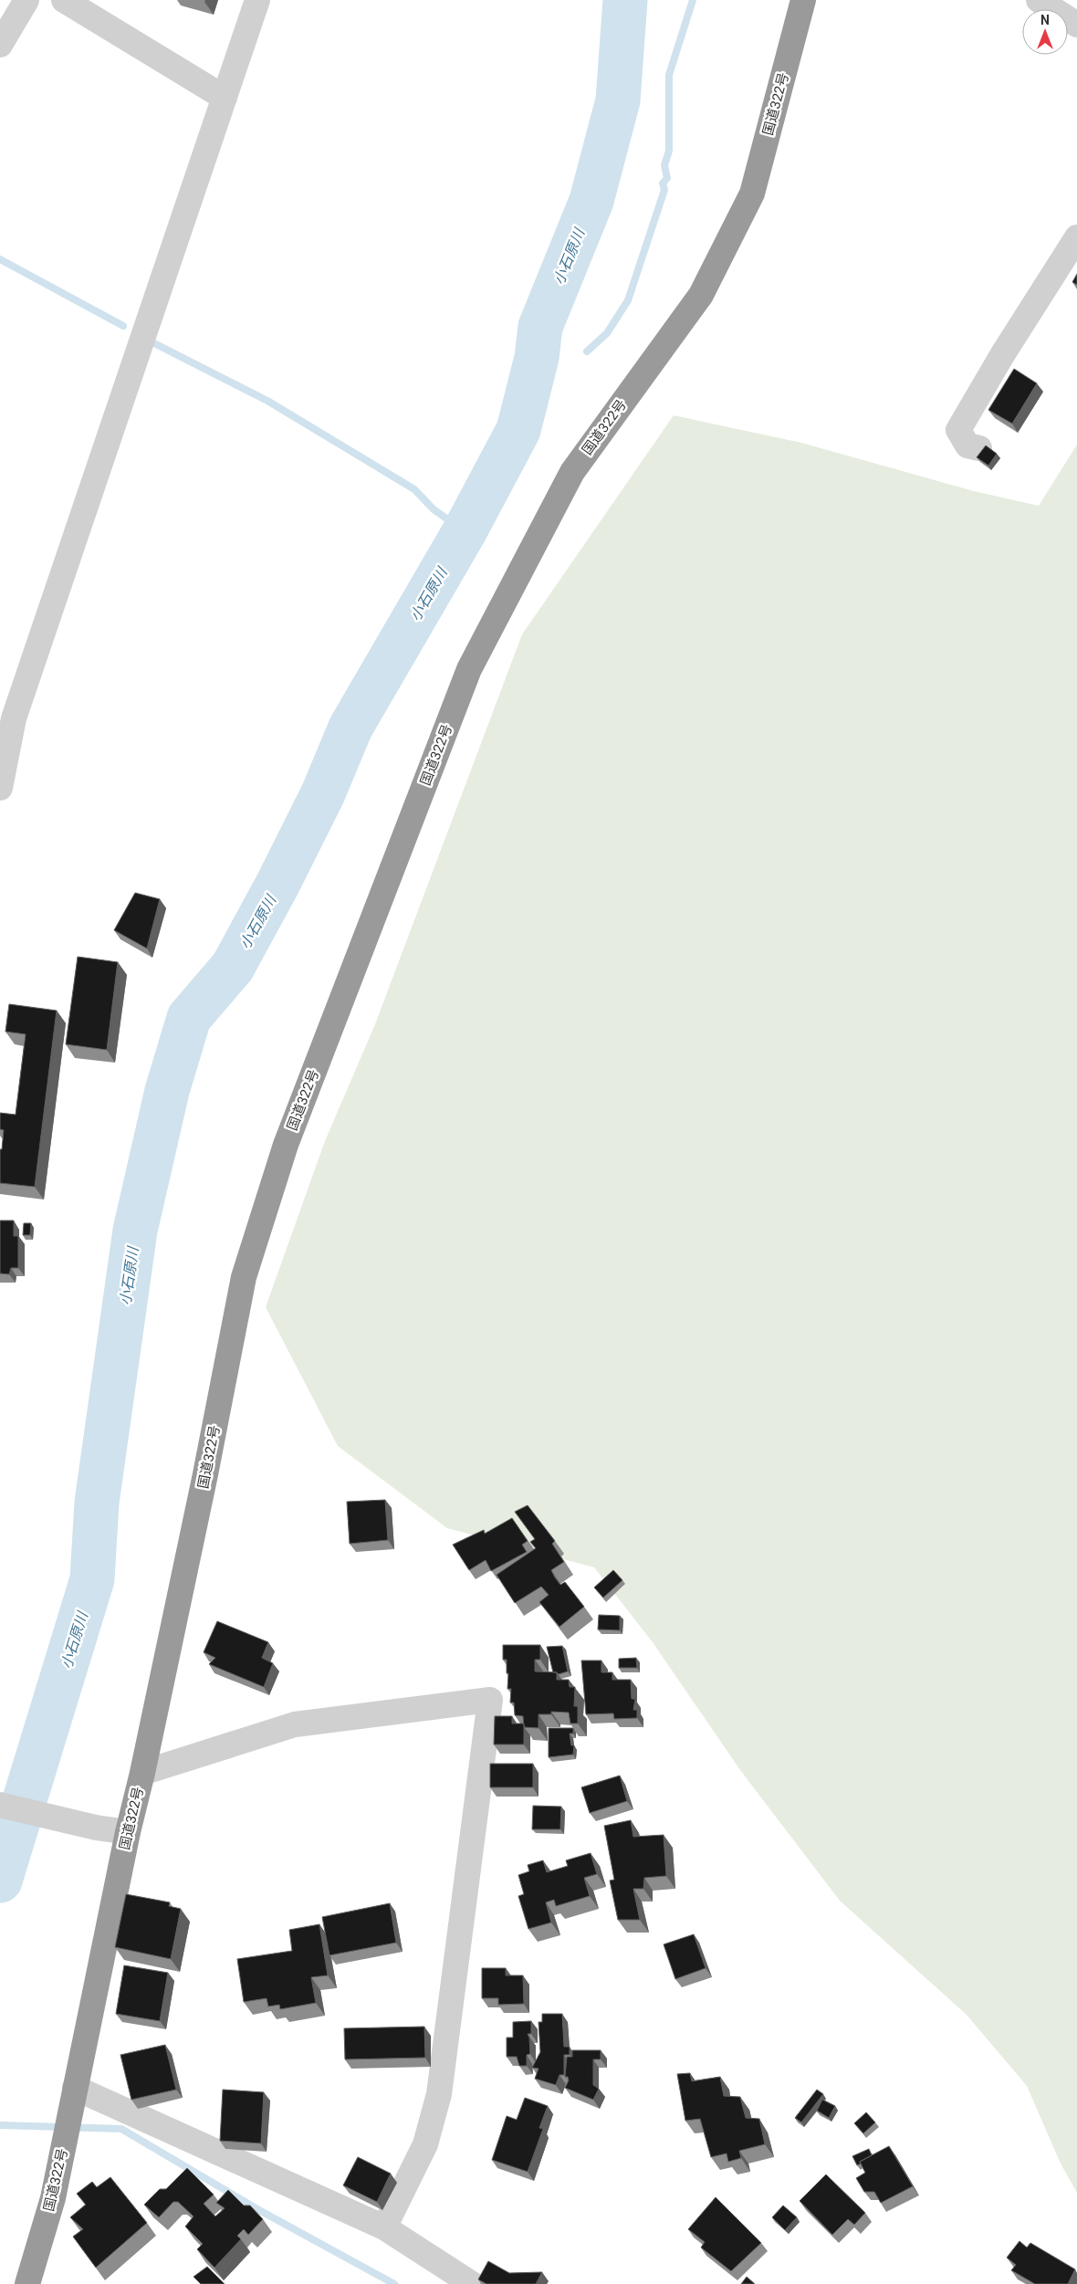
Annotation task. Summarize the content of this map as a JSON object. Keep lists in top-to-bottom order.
{
  "streets": {
    "highway": ["国道322号"]
  },
  "water": ["小石原川"],
  "north": "top"
}
